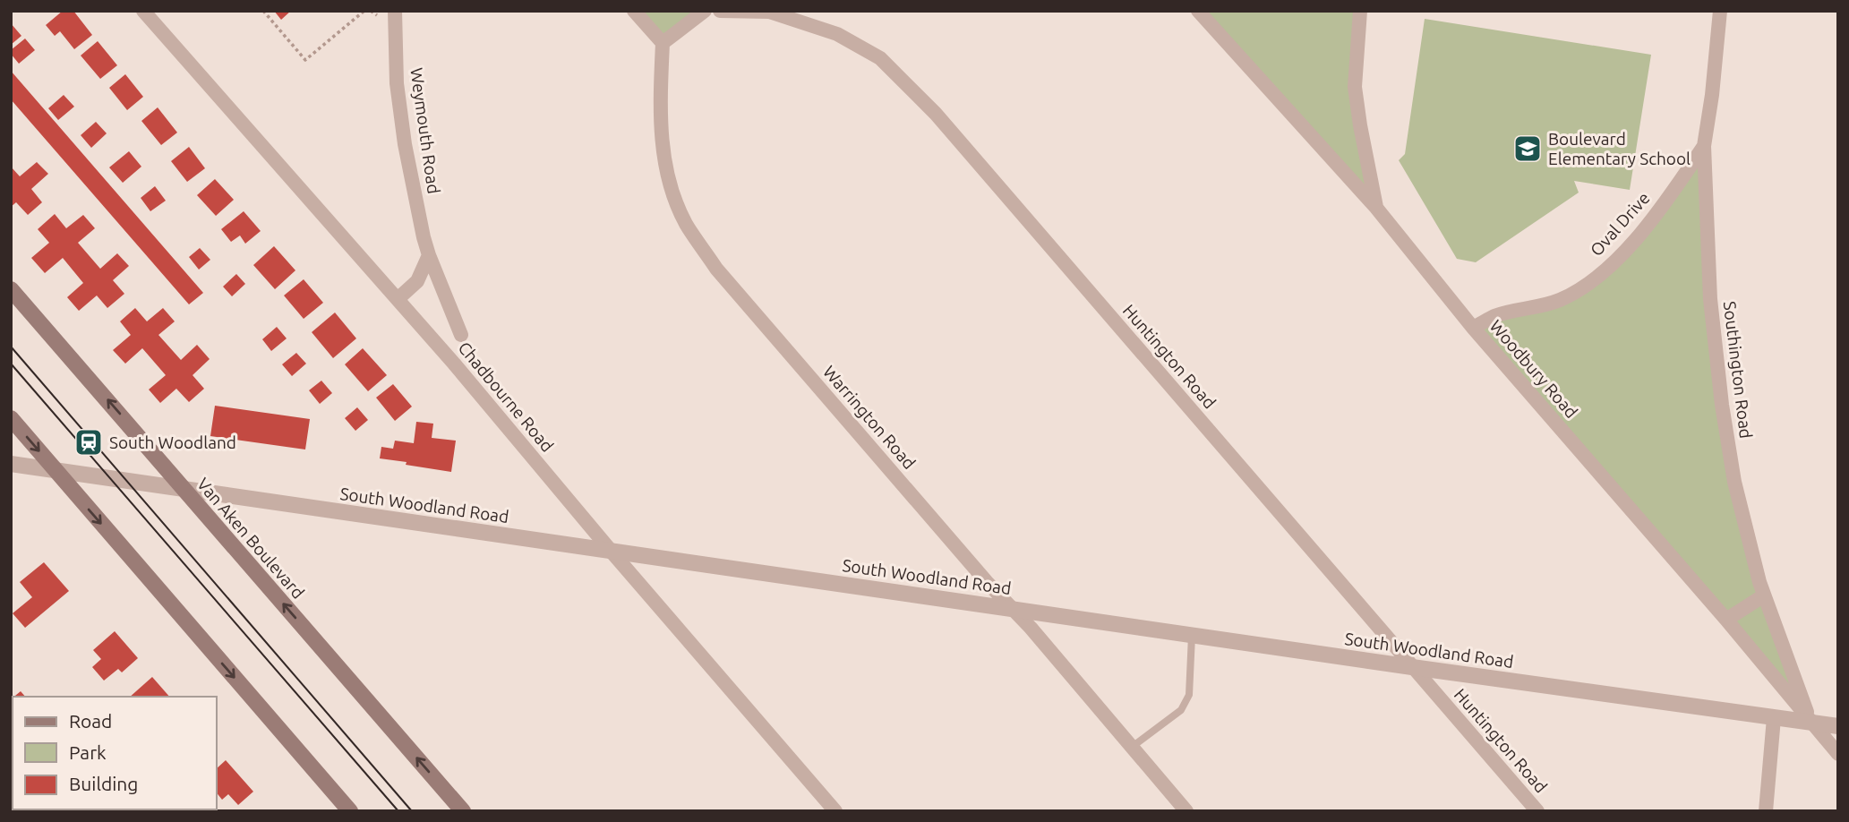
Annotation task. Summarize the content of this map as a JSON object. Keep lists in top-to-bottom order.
{
  "streets": {
    "main road": ["Van Aken Boulevard"],
    "street": [
      "Weymouth Road",
      "Oval Drive",
      "Huntington Road",
      "Woodbury Road",
      "Southington Road",
      "Chadbourne Road",
      "Warrington Road",
      "South Woodland Road"
    ]
  },
  "crossings": [
    ["Oval Drive", "Woodbury Road"],
    ["Oval Drive", "Southington Road"],
    ["Huntington Road", "South Woodland Road"],
    ["Woodbury Road", "Southington Road"],
    ["Woodbury Road", "South Woodland Road"],
    ["Southington Road", "South Woodland Road"],
    ["Chadbourne Road", "South Woodland Road"],
    ["Warrington Road", "South Woodland Road"],
    ["South Woodland Road", "Van Aken Boulevard"]
  ],
  "places": {
    "school or university": ["Boulevard Elementary School"],
    "station": ["South Woodland"]
  },
  "legend": ["Road", "Park", "Building"]
}
